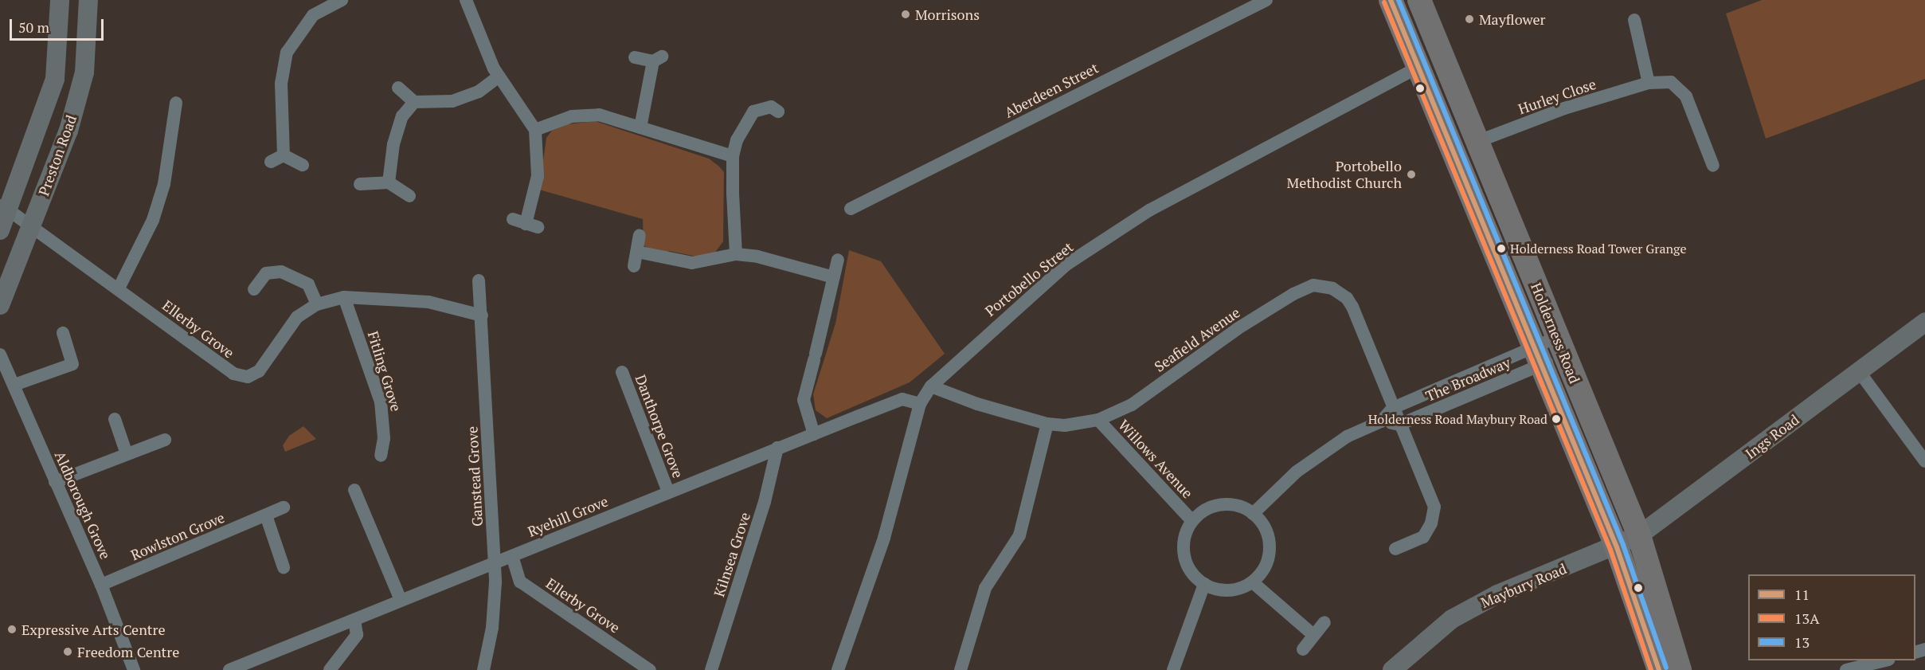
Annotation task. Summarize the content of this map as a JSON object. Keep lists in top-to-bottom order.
{
  "streets": {
    "highway": ["Holderness Road"],
    "street": [
      "Aberdeen Street",
      "Hurley Close",
      "Preston Road",
      "Portobello Street",
      "Ellerby Grove",
      "Seafield Avenue",
      "Fitling Grove",
      "The Broadway",
      "Danthorpe Grove",
      "Ings Road",
      "Willows Avenue",
      "Ganstead Grove",
      "Aldborough Grove",
      "Ryehill Grove",
      "Rowlston Grove",
      "Kilnsea Grove",
      "Maybury Road"
    ]
  },
  "crossings": [
    ["Hurley Close", "Holderness Road"],
    ["Preston Road", "Ellerby Grove"],
    ["Portobello Street", "Holderness Road"],
    ["Portobello Street", "Seafield Avenue"],
    ["Portobello Street", "Ryehill Grove"],
    ["Ellerby Grove", "Fitling Grove"],
    ["Ellerby Grove", "Ganstead Grove"],
    ["Ellerby Grove", "Ryehill Grove"],
    ["Holderness Road", "The Broadway"],
    ["Holderness Road", "Ings Road"],
    ["Holderness Road", "Maybury Road"],
    ["Seafield Avenue", "The Broadway"],
    ["Seafield Avenue", "Willows Avenue"],
    ["The Broadway", "Willows Avenue"],
    ["Danthorpe Grove", "Ryehill Grove"],
    ["Ings Road", "Maybury Road"],
    ["Ganstead Grove", "Ryehill Grove"],
    ["Aldborough Grove", "Rowlston Grove"],
    ["Ryehill Grove", "Kilnsea Grove"]
  ],
  "places": [
    "Morrisons",
    "Mayflower",
    "Portobello Methodist Church",
    "Holderness Road Tower Grange",
    "Holderness Road Maybury Road",
    "Expressive Arts Centre",
    "Freedom Centre"
  ],
  "lines": ["transit line 11", "transit line 13", "transit line 13A"],
  "legend": ["11", "13A", "13"],
  "scale_bar": "50 m"
}
